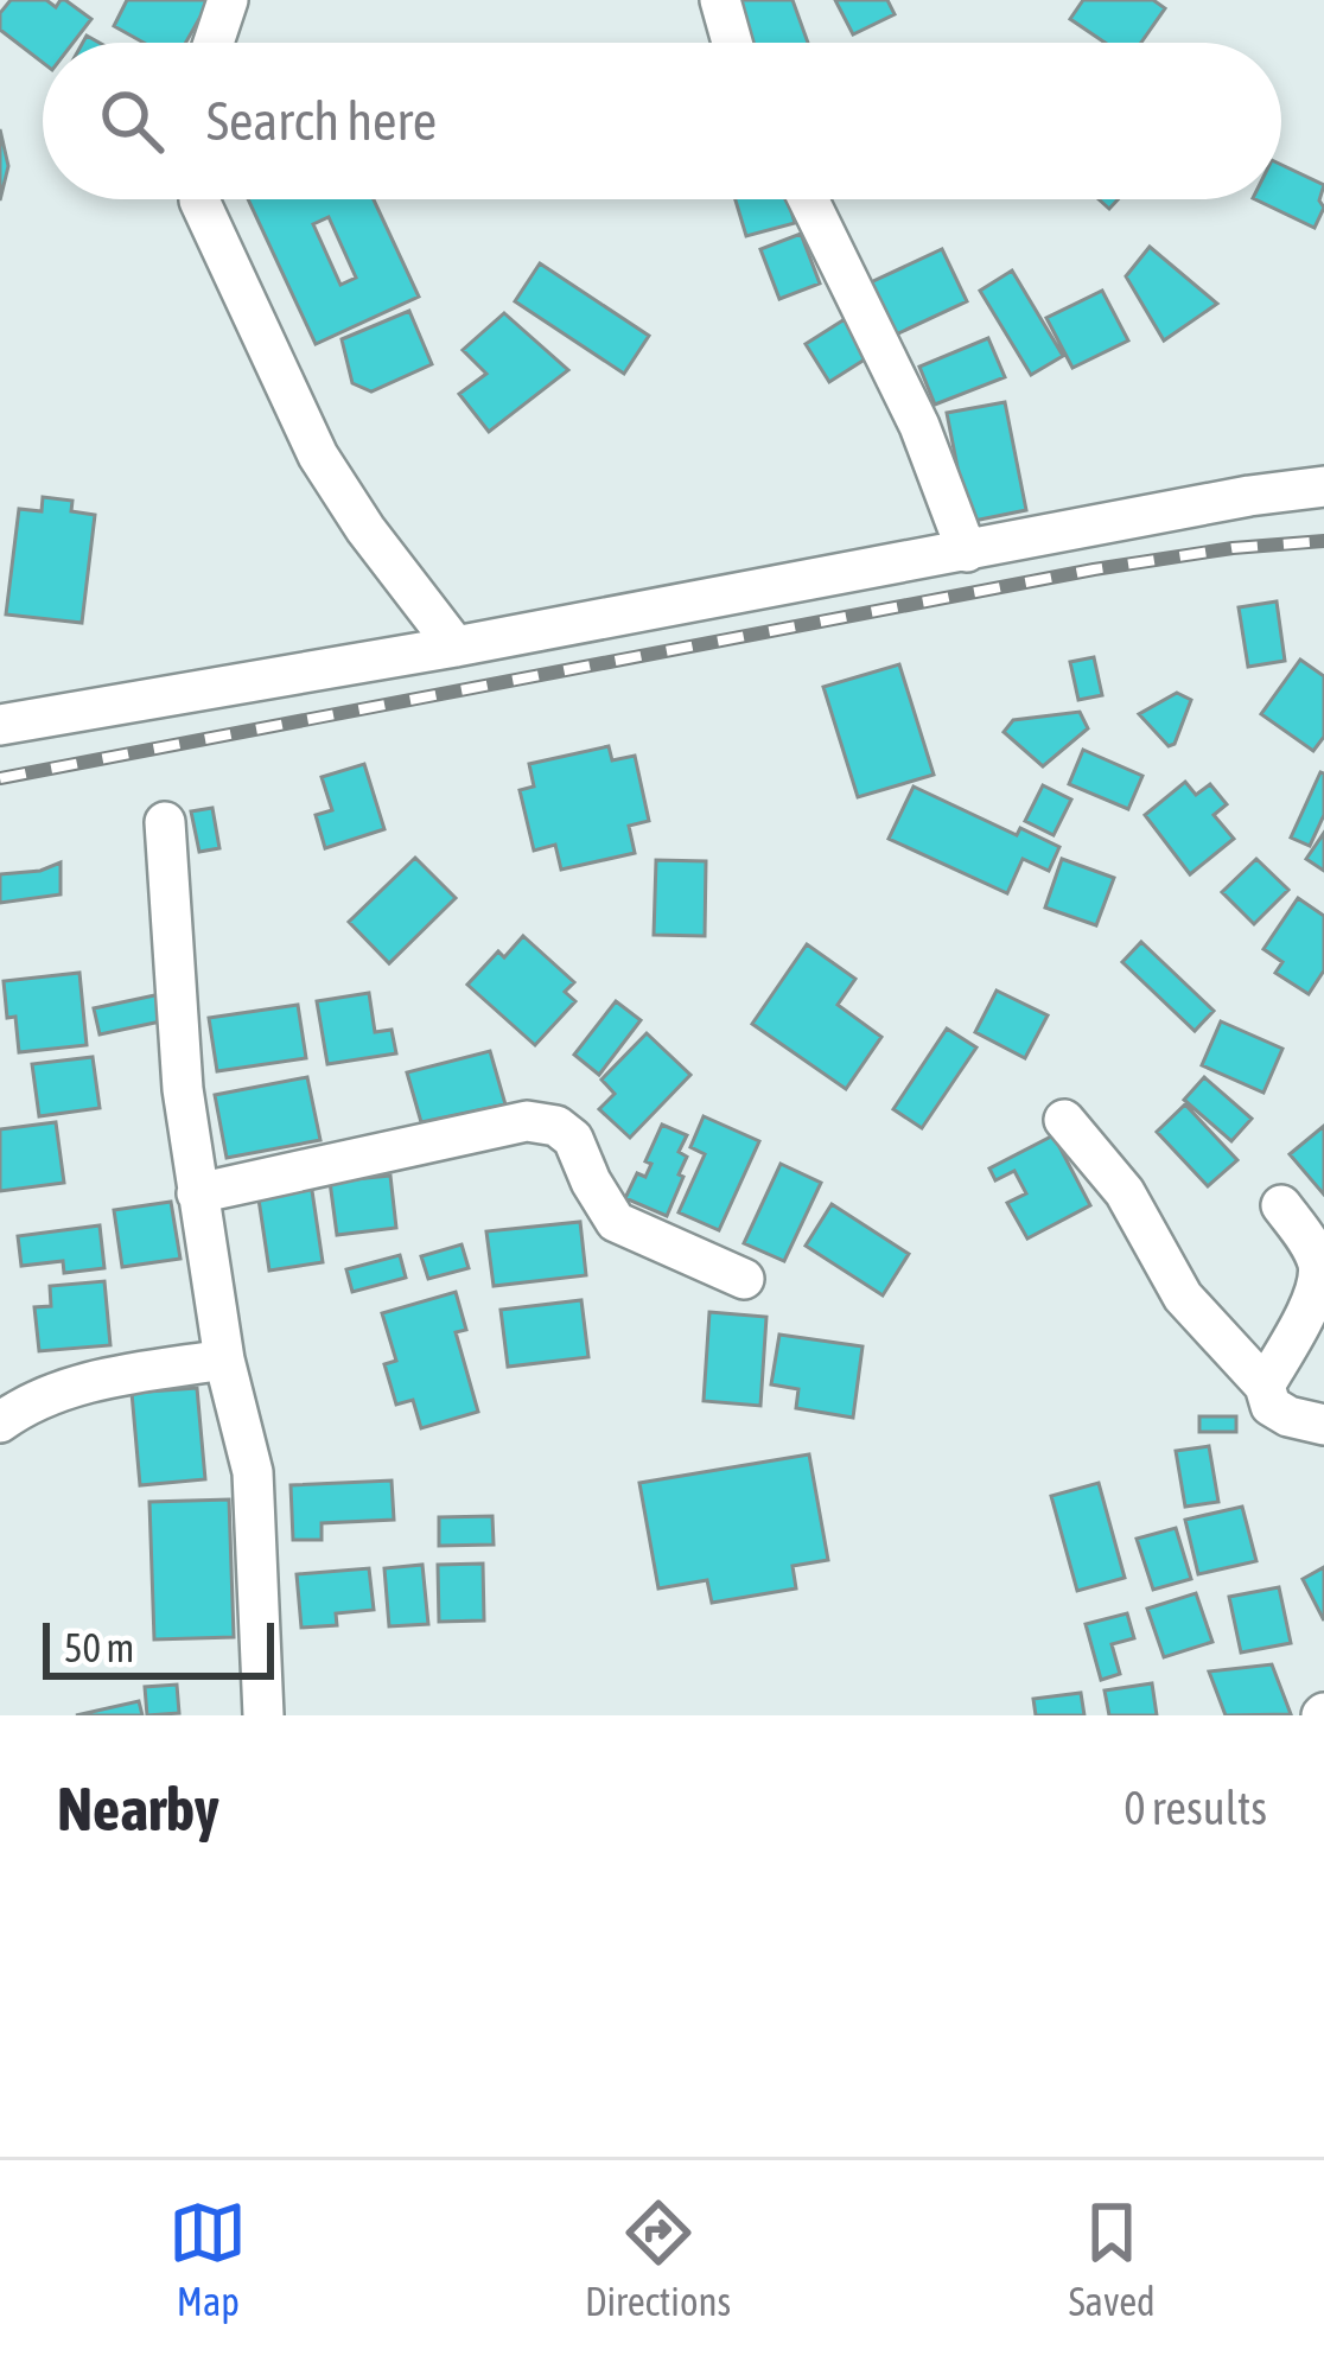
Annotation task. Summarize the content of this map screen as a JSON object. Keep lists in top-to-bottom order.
{
  "scale_bar": "50 m",
  "page": {
    "search": "Search here",
    "scale": "50 m",
    "heading": ["Nearby", "0 results"],
    "nav": ["Map", "Directions", "Saved"]
  }
}
